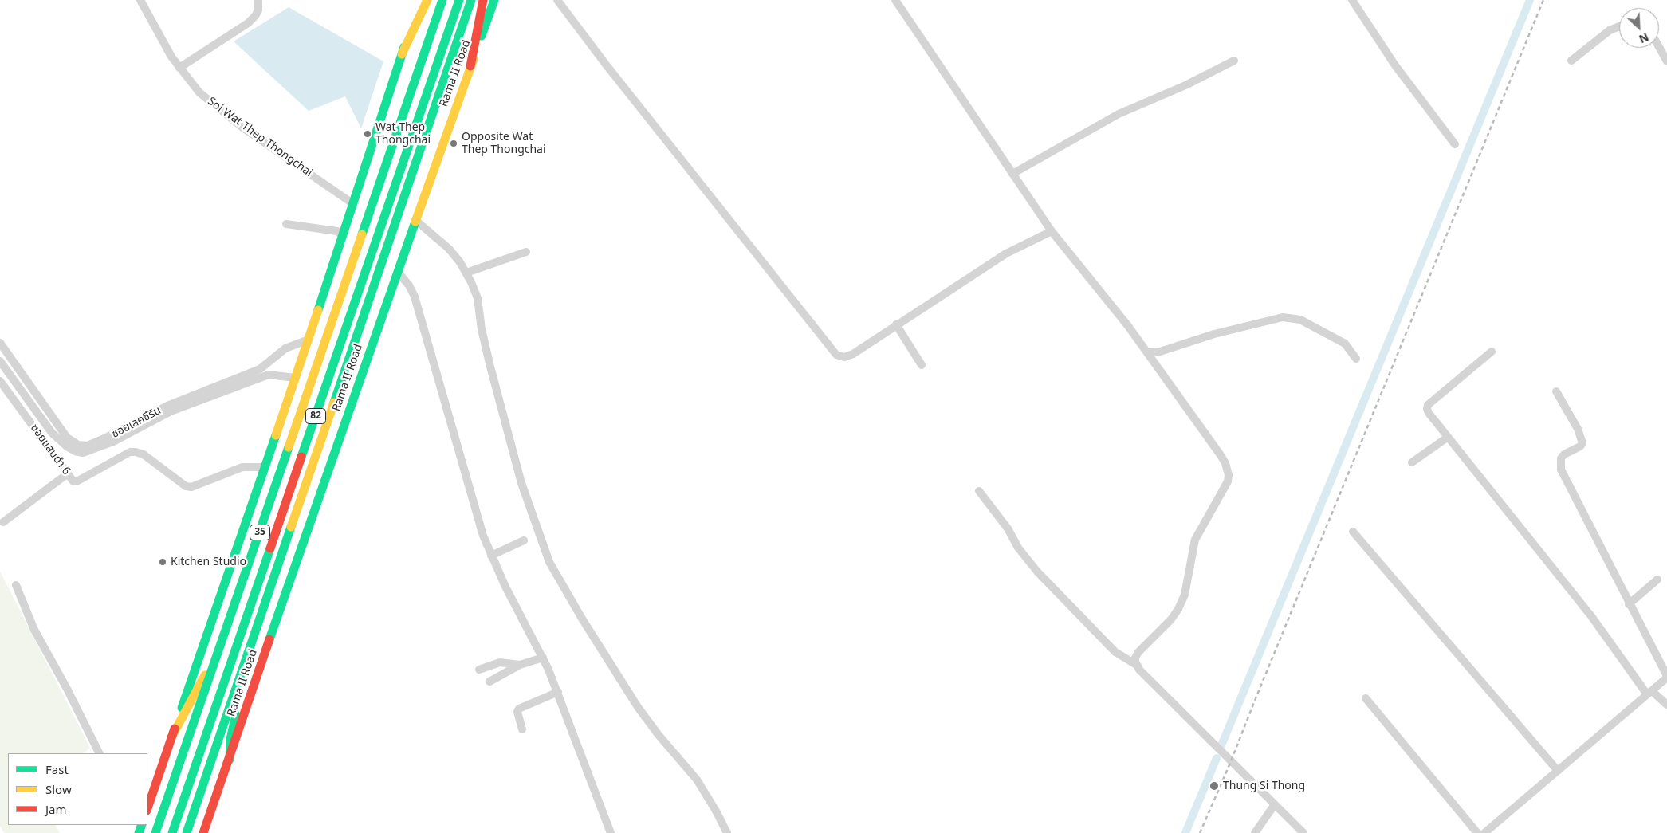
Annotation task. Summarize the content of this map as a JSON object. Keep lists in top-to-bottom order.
{
  "streets": {
    "main road": ["Rama II Road", "82", "35"],
    "street": ["Soi Wat Thep Thongchai", "ซอยเลคซีรีน", "ซอยแสมดำ 6"]
  },
  "crossings": [
    ["Soi Wat Thep Thongchai", "35"],
    ["82", "35"],
    ["ซอยเลคซีรีน", "35"],
    ["ซอยแสมดำ 6", "35"]
  ],
  "places": [
    "Wat Thep Thongchai",
    "Opposite Wat Thep Thongchai",
    "Kitchen Studio",
    "Thung Si Thong"
  ],
  "legend": ["Fast", "Slow", "Jam"],
  "north": "bottom right"
}
